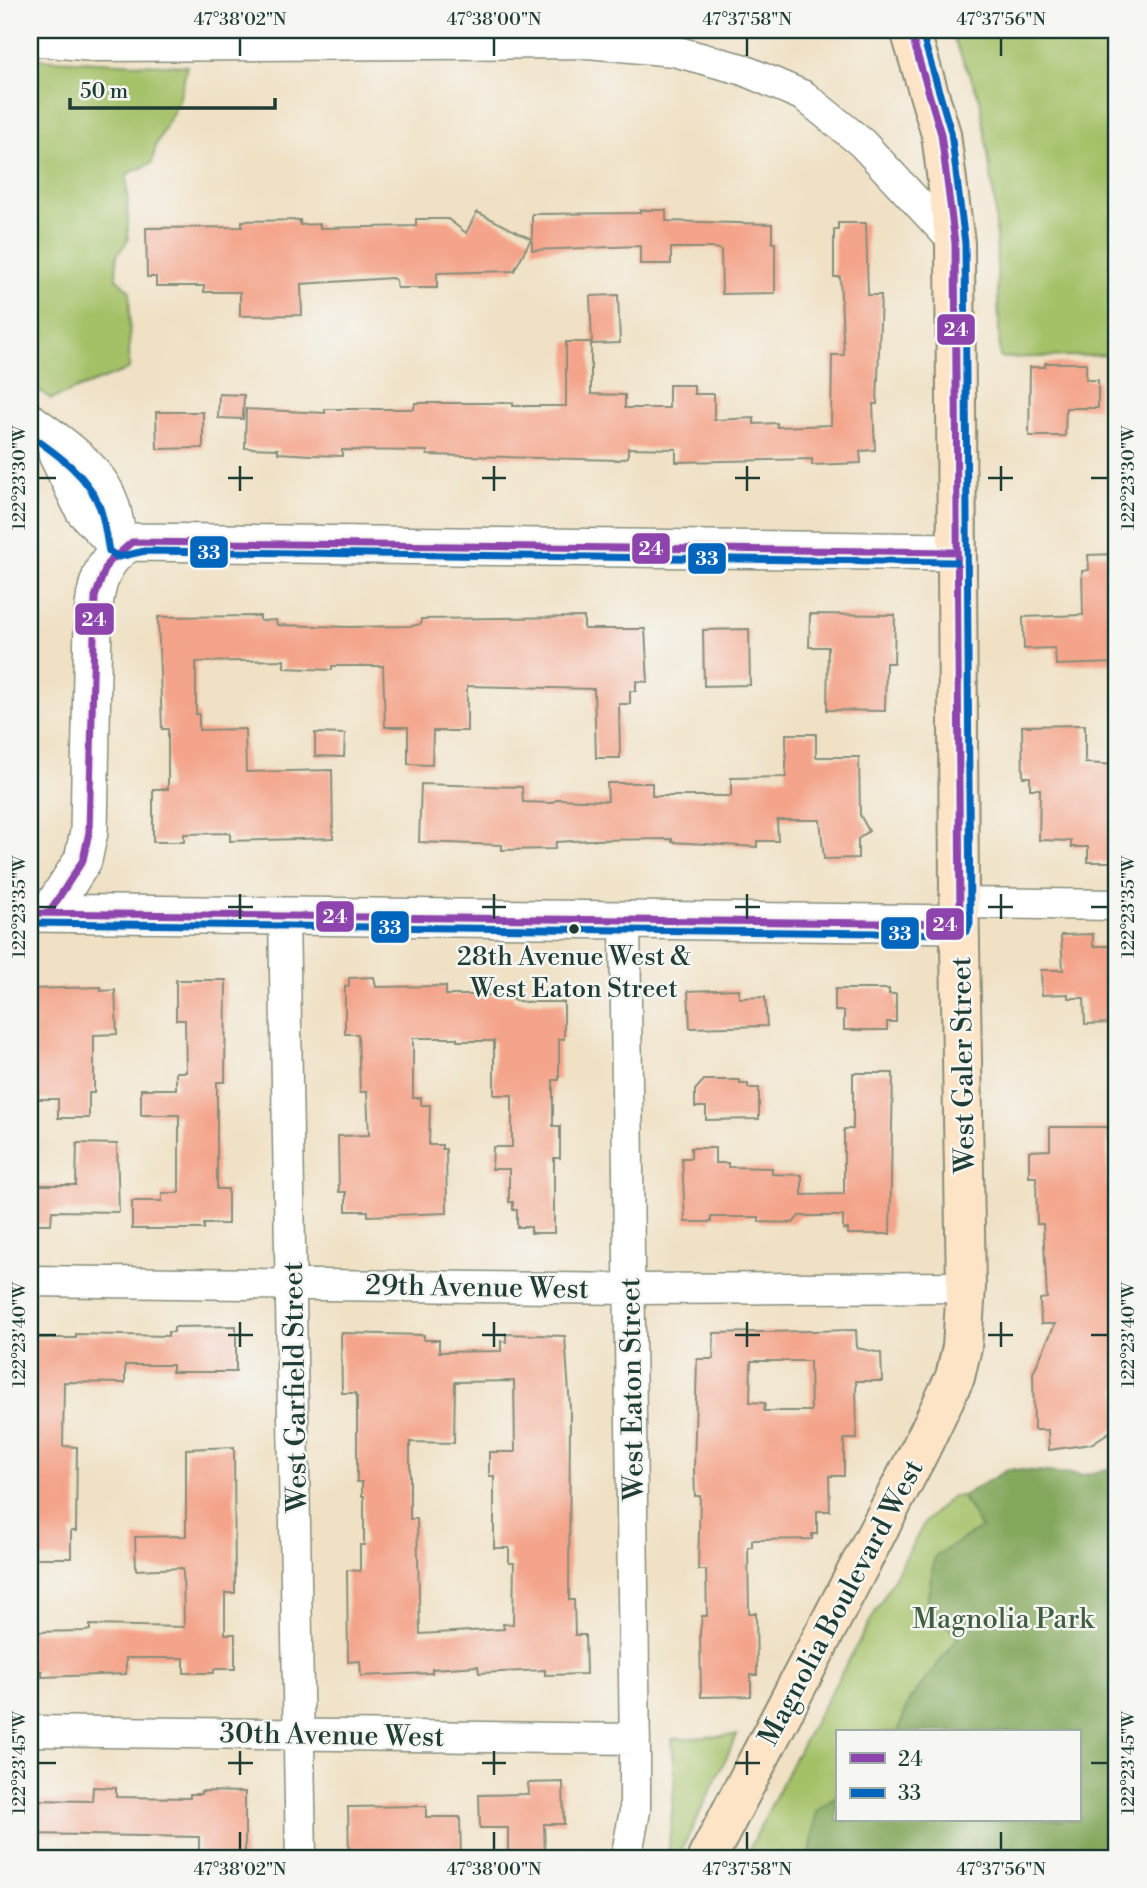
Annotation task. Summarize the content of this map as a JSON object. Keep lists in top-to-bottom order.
{
  "streets": {
    "main road": ["West Galer Street", "Magnolia Boulevard West"],
    "street": [
      "29th Avenue West",
      "West Garfield Street",
      "West Eaton Street",
      "30th Avenue West"
    ]
  },
  "crossings": [
    ["West Galer Street", "29th Avenue West"],
    ["West Galer Street", "Magnolia Boulevard West"],
    ["29th Avenue West", "West Garfield Street"],
    ["29th Avenue West", "West Eaton Street"],
    ["West Garfield Street", "30th Avenue West"],
    ["West Eaton Street", "30th Avenue West"]
  ],
  "parks": ["Magnolia Park"],
  "places": ["28th Avenue West & West Eaton Street"],
  "lines": ["transit line 24", "transit line 33"],
  "legend": ["24", "33"],
  "scale_bar": "50 m",
  "coordinates": [
    "47°38'02\"N",
    "47°38'00\"N",
    "47°37'58\"N",
    "47°37'56\"N",
    "122°23'30\"W",
    "122°23'35\"W",
    "122°23'40\"W",
    "122°23'45\"W"
  ]
}
